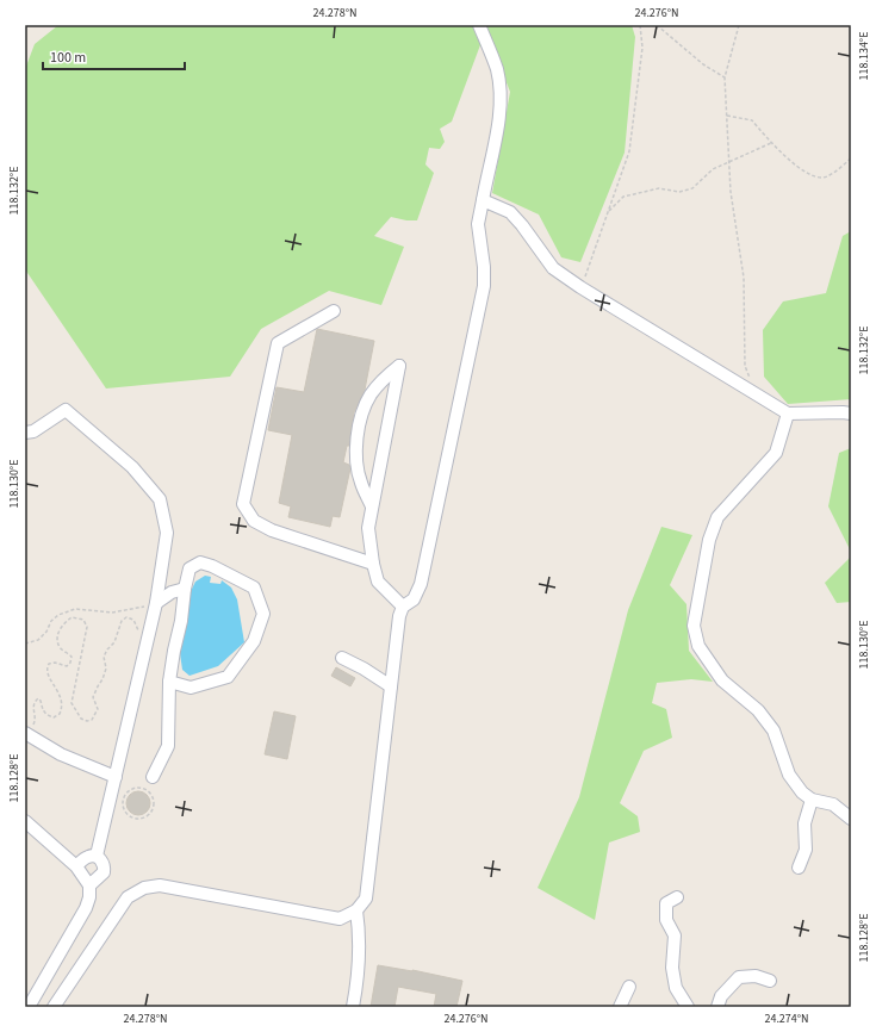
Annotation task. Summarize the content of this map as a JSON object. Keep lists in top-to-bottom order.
{
  "scale_bar": "100 m",
  "coordinates": [
    "24.278°N",
    "24.276°N",
    "118.134°E",
    "118.132°E",
    "118.130°E",
    "118.128°E",
    "24.274°N"
  ]
}
